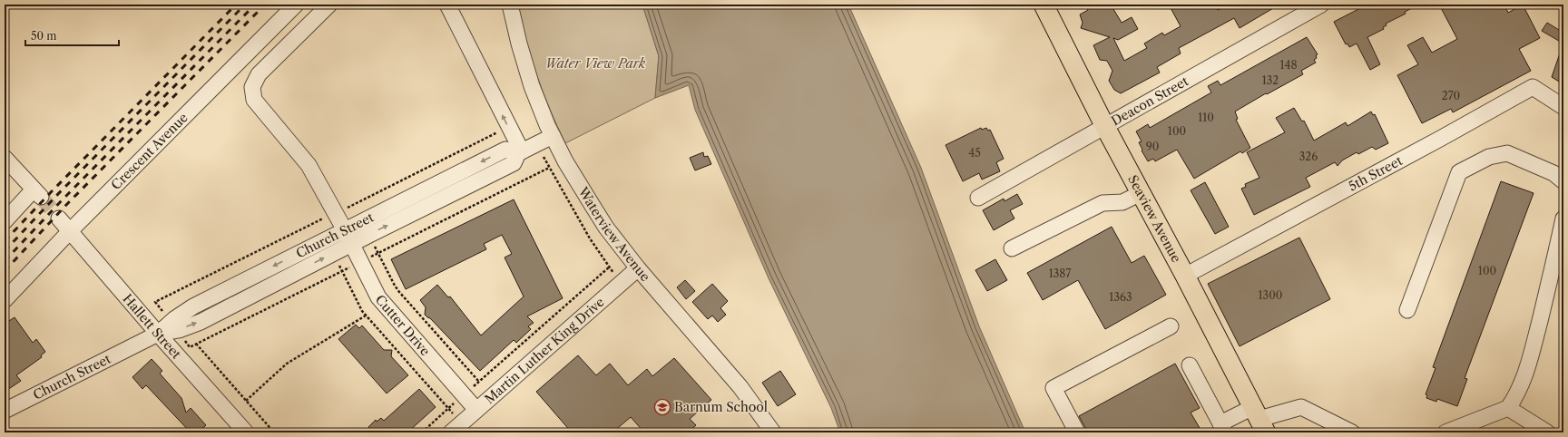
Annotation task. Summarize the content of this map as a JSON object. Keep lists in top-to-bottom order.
{
  "streets": {
    "main road": ["Seaview Avenue"],
    "street": [
      "Deacon Street",
      "Crescent Avenue",
      "5th Street",
      "Waterview Avenue",
      "Church Street",
      "Cutter Drive",
      "Hallett Street",
      "Martin Luther King Drive"
    ]
  },
  "crossings": [
    ["Deacon Street", "Seaview Avenue"],
    ["Crescent Avenue", "Hallett Street"],
    ["5th Street", "Seaview Avenue"],
    ["Waterview Avenue", "Martin Luther King Drive"],
    ["Church Street", "Cutter Drive"],
    ["Church Street", "Hallett Street"],
    ["Cutter Drive", "Martin Luther King Drive"]
  ],
  "parks": ["Water View Park"],
  "places": {
    "school or university": ["Barnum School"]
  },
  "house_numbers": [
    "148",
    "132",
    "270",
    "110",
    "100",
    "90",
    "45",
    "326",
    "100",
    "1387",
    "1300",
    "1363"
  ],
  "scale_bar": "50 m"
}
